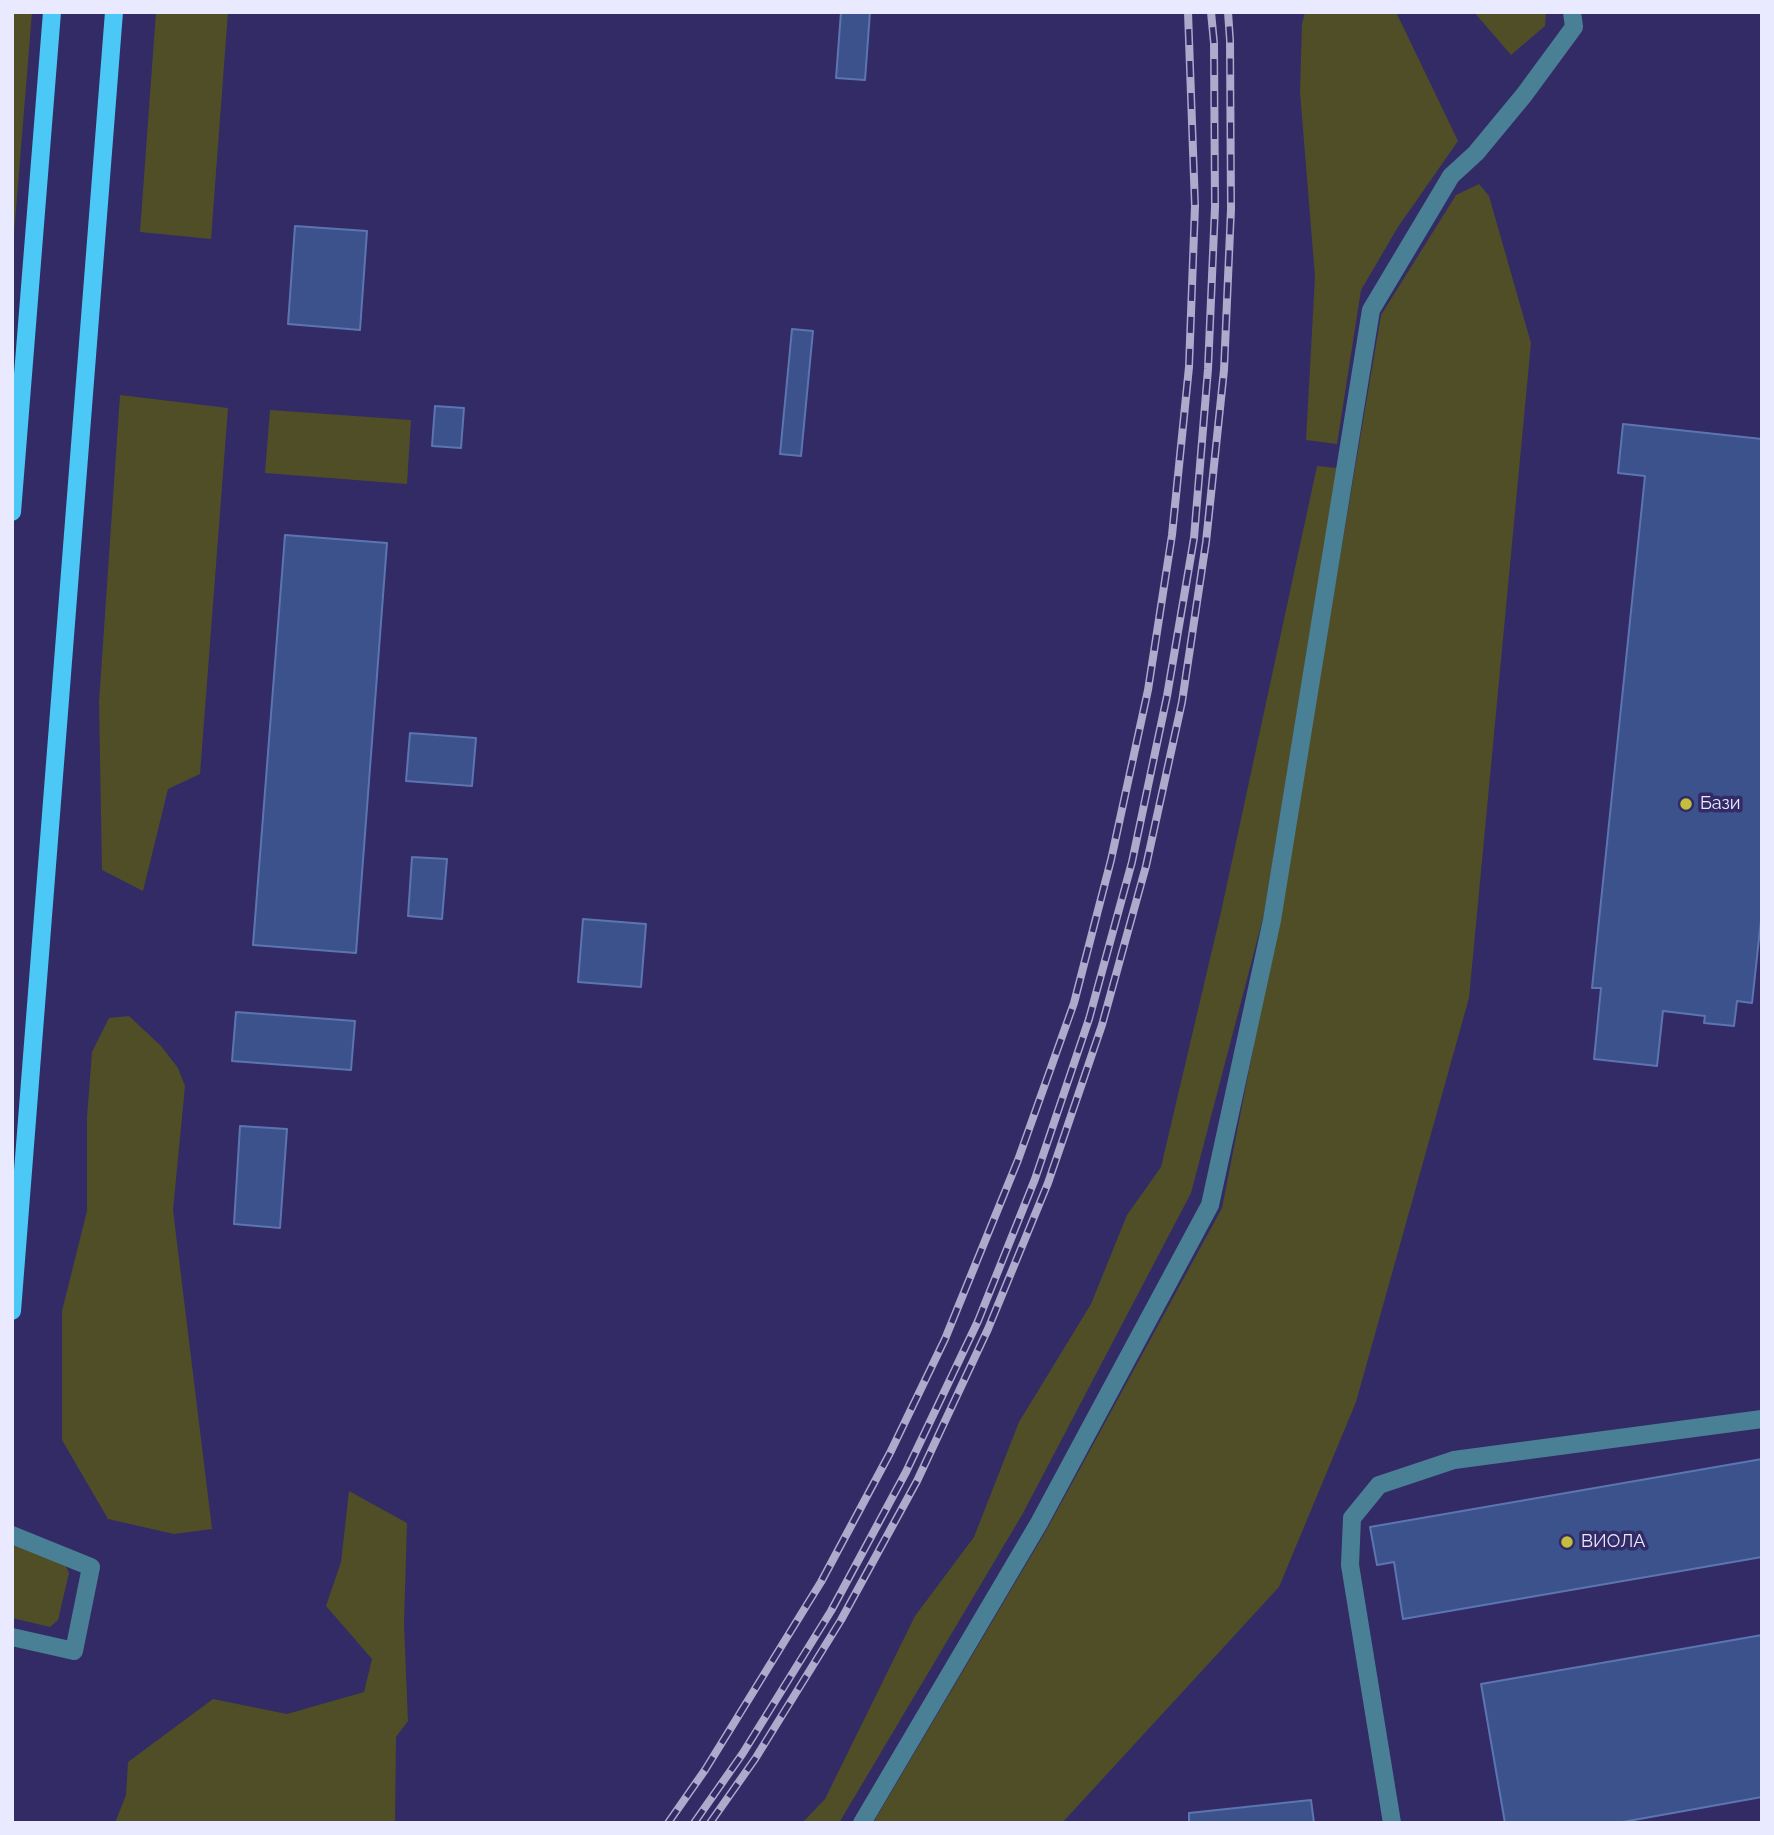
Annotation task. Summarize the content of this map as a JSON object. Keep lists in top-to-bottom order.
{
  "places": ["Бази", "ВИОЛА"]
}
